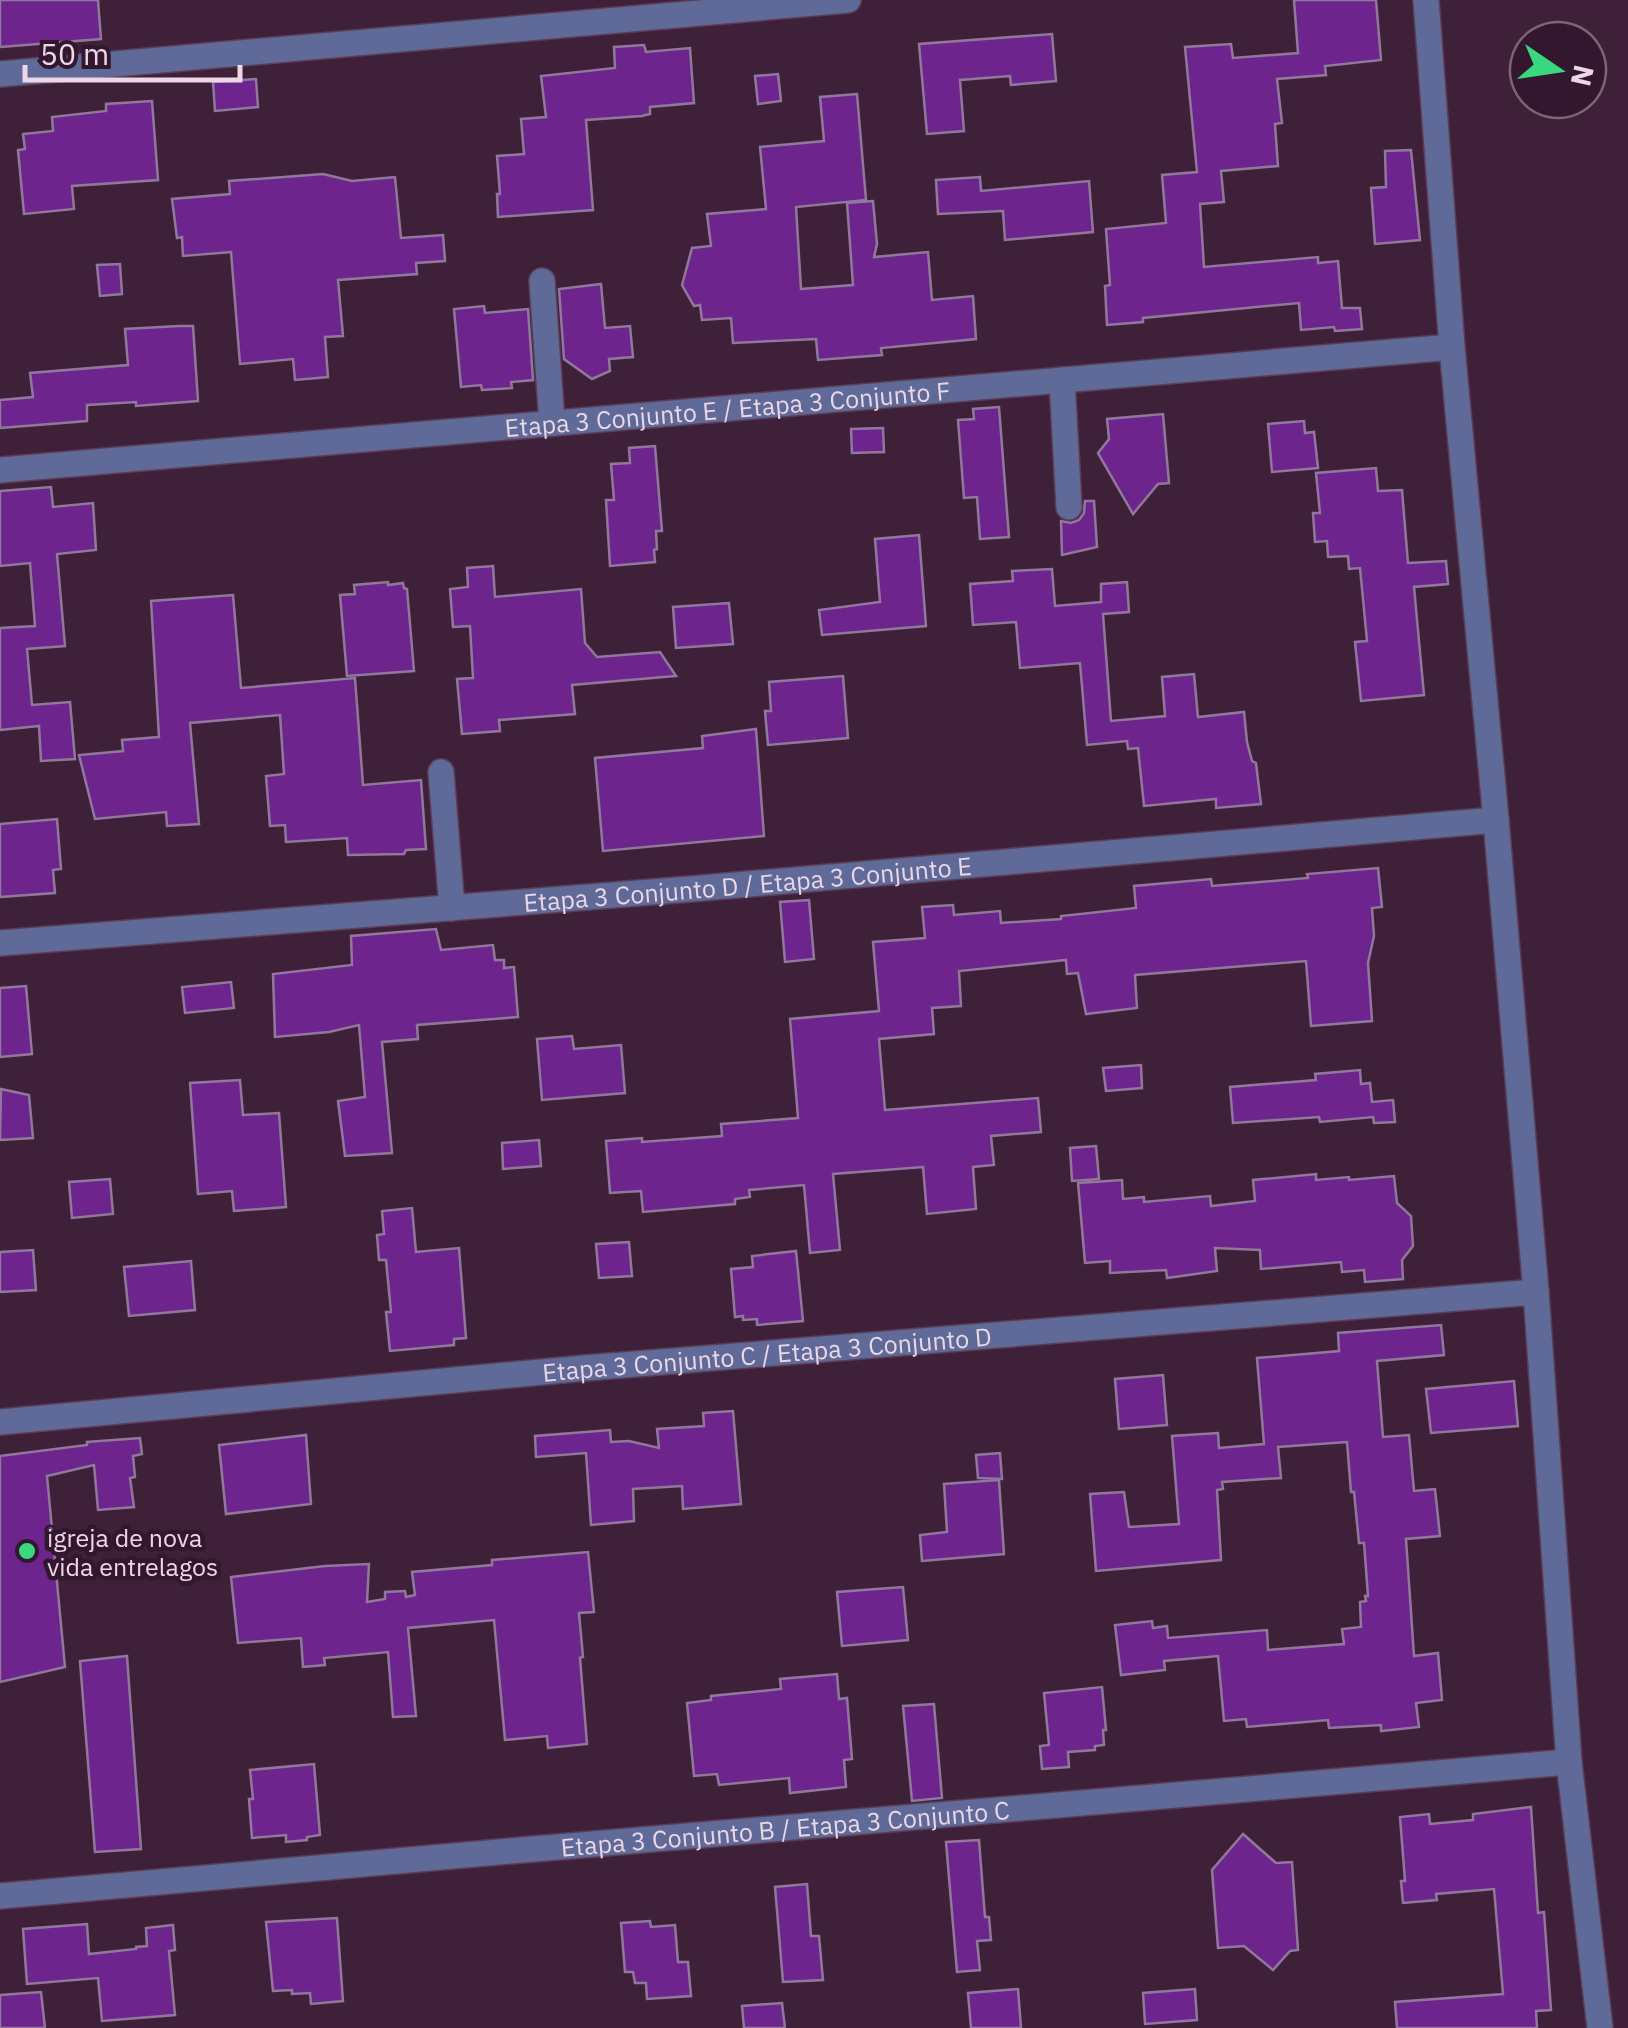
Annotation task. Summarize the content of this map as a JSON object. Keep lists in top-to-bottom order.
{
  "streets": {
    "street": [
      "Etapa 3 Conjunto E / Etapa 3 Conjunto F",
      "Etapa 3 Conjunto D / Etapa 3 Conjunto E",
      "Etapa 3 Conjunto C / Etapa 3 Conjunto D",
      "Etapa 3 Conjunto B / Etapa 3 Conjunto C"
    ]
  },
  "places": ["igreja de nova vida entrelagos"],
  "scale_bar": "50 m",
  "north": "right"
}
